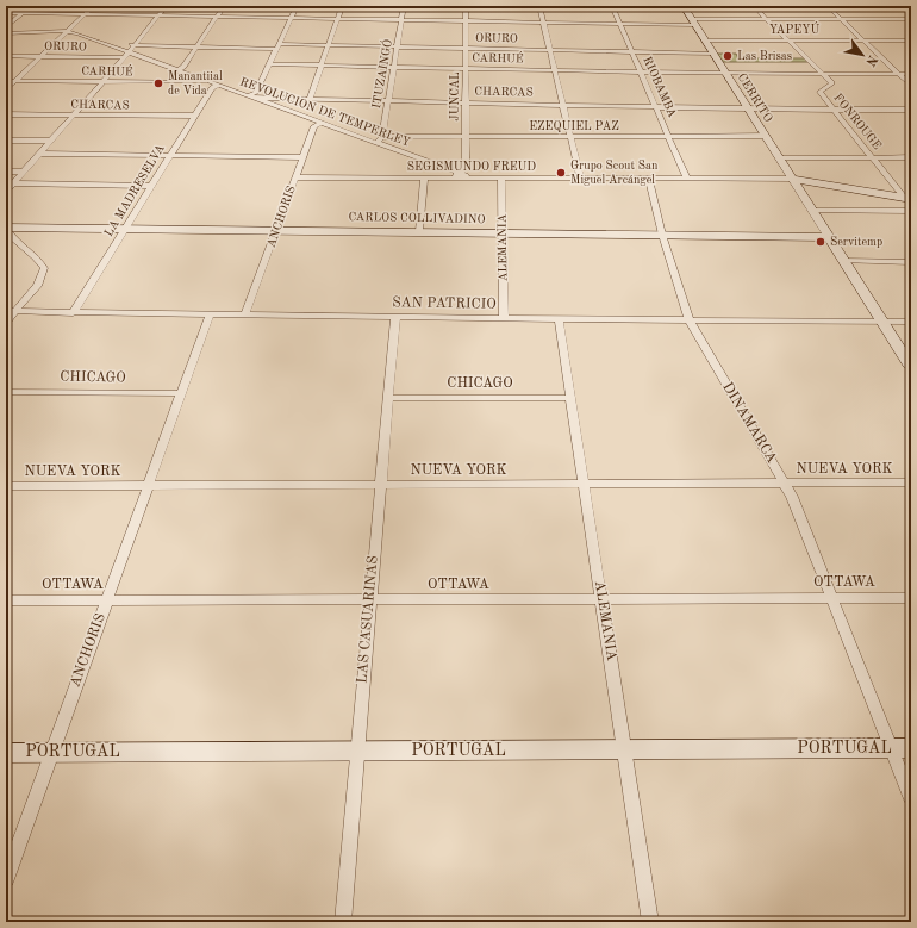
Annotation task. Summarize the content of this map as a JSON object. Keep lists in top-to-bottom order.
{
  "streets": {
    "street": [
      "YAPEYÚ",
      "ORURO",
      "CARHUÉ",
      "ITUZAINGÓ",
      "RIOBAMBA",
      "CHARCAS",
      "JUNCAL",
      "CERRITO",
      "REVOLUCION DE TEMPERLEY",
      "FONROUGE",
      "EZEQUIEL PAZ",
      "SEGISMUNDO FREUD",
      "LA MADRESELVA",
      "ANCHORIS",
      "CARLOS COLLIVADINO",
      "ALEMANIA",
      "SAN PATRICIO",
      "CHICAGO",
      "DINAMARCA",
      "NUEVA YORK",
      "OTTAWA",
      "LAS CASUARINAS",
      "PORTUGAL"
    ]
  },
  "crossings": [
    ["YAPEYÚ", "CERRITO"],
    ["ORURO", "ITUZAINGÓ"],
    ["ORURO", "RIOBAMBA"],
    ["ORURO", "JUNCAL"],
    ["ORURO", "CERRITO"],
    ["ORURO", "REVOLUCION DE TEMPERLEY"],
    ["CARHUÉ", "ITUZAINGÓ"],
    ["CARHUÉ", "RIOBAMBA"],
    ["CARHUÉ", "JUNCAL"],
    ["CARHUÉ", "CERRITO"],
    ["CARHUÉ", "REVOLUCION DE TEMPERLEY"],
    ["CARHUÉ", "FONROUGE"],
    ["ITUZAINGÓ", "CHARCAS"],
    ["ITUZAINGÓ", "REVOLUCION DE TEMPERLEY"],
    ["ITUZAINGÓ", "EZEQUIEL PAZ"],
    ["RIOBAMBA", "CHARCAS"],
    ["RIOBAMBA", "EZEQUIEL PAZ"],
    ["RIOBAMBA", "SEGISMUNDO FREUD"],
    ["CHARCAS", "JUNCAL"],
    ["CHARCAS", "CERRITO"],
    ["CHARCAS", "REVOLUCION DE TEMPERLEY"],
    ["CHARCAS", "FONROUGE"],
    ["CHARCAS", "LA MADRESELVA"],
    ["JUNCAL", "REVOLUCION DE TEMPERLEY"],
    ["JUNCAL", "EZEQUIEL PAZ"],
    ["CERRITO", "EZEQUIEL PAZ"],
    ["CERRITO", "SEGISMUNDO FREUD"],
    ["CERRITO", "CARLOS COLLIVADINO"],
    ["CERRITO", "SAN PATRICIO"],
    ["REVOLUCION DE TEMPERLEY", "EZEQUIEL PAZ"],
    ["REVOLUCION DE TEMPERLEY", "SEGISMUNDO FREUD"],
    ["REVOLUCION DE TEMPERLEY", "LA MADRESELVA"],
    ["REVOLUCION DE TEMPERLEY", "ANCHORIS"],
    ["SEGISMUNDO FREUD", "ANCHORIS"],
    ["SEGISMUNDO FREUD", "ALEMANIA"],
    ["SEGISMUNDO FREUD", "DINAMARCA"],
    ["LA MADRESELVA", "CARLOS COLLIVADINO"],
    ["LA MADRESELVA", "SAN PATRICIO"],
    ["ANCHORIS", "CARLOS COLLIVADINO"],
    ["ANCHORIS", "SAN PATRICIO"],
    ["ANCHORIS", "CHICAGO"],
    ["ANCHORIS", "NUEVA YORK"],
    ["ANCHORIS", "OTTAWA"],
    ["ANCHORIS", "PORTUGAL"],
    ["CARLOS COLLIVADINO", "ALEMANIA"],
    ["CARLOS COLLIVADINO", "DINAMARCA"],
    ["ALEMANIA", "SAN PATRICIO"],
    ["ALEMANIA", "CHICAGO"],
    ["ALEMANIA", "NUEVA YORK"],
    ["ALEMANIA", "OTTAWA"],
    ["ALEMANIA", "PORTUGAL"],
    ["SAN PATRICIO", "DINAMARCA"],
    ["SAN PATRICIO", "LAS CASUARINAS"],
    ["CHICAGO", "LAS CASUARINAS"],
    ["DINAMARCA", "NUEVA YORK"],
    ["DINAMARCA", "OTTAWA"],
    ["DINAMARCA", "PORTUGAL"],
    ["NUEVA YORK", "LAS CASUARINAS"],
    ["OTTAWA", "LAS CASUARINAS"],
    ["LAS CASUARINAS", "PORTUGAL"]
  ],
  "places": [
    "Las Brisas",
    "Manantiial de Vida",
    "Grupo Scout San Miguel Arcángel",
    "Servitemp"
  ],
  "north": "bottom right"
}
